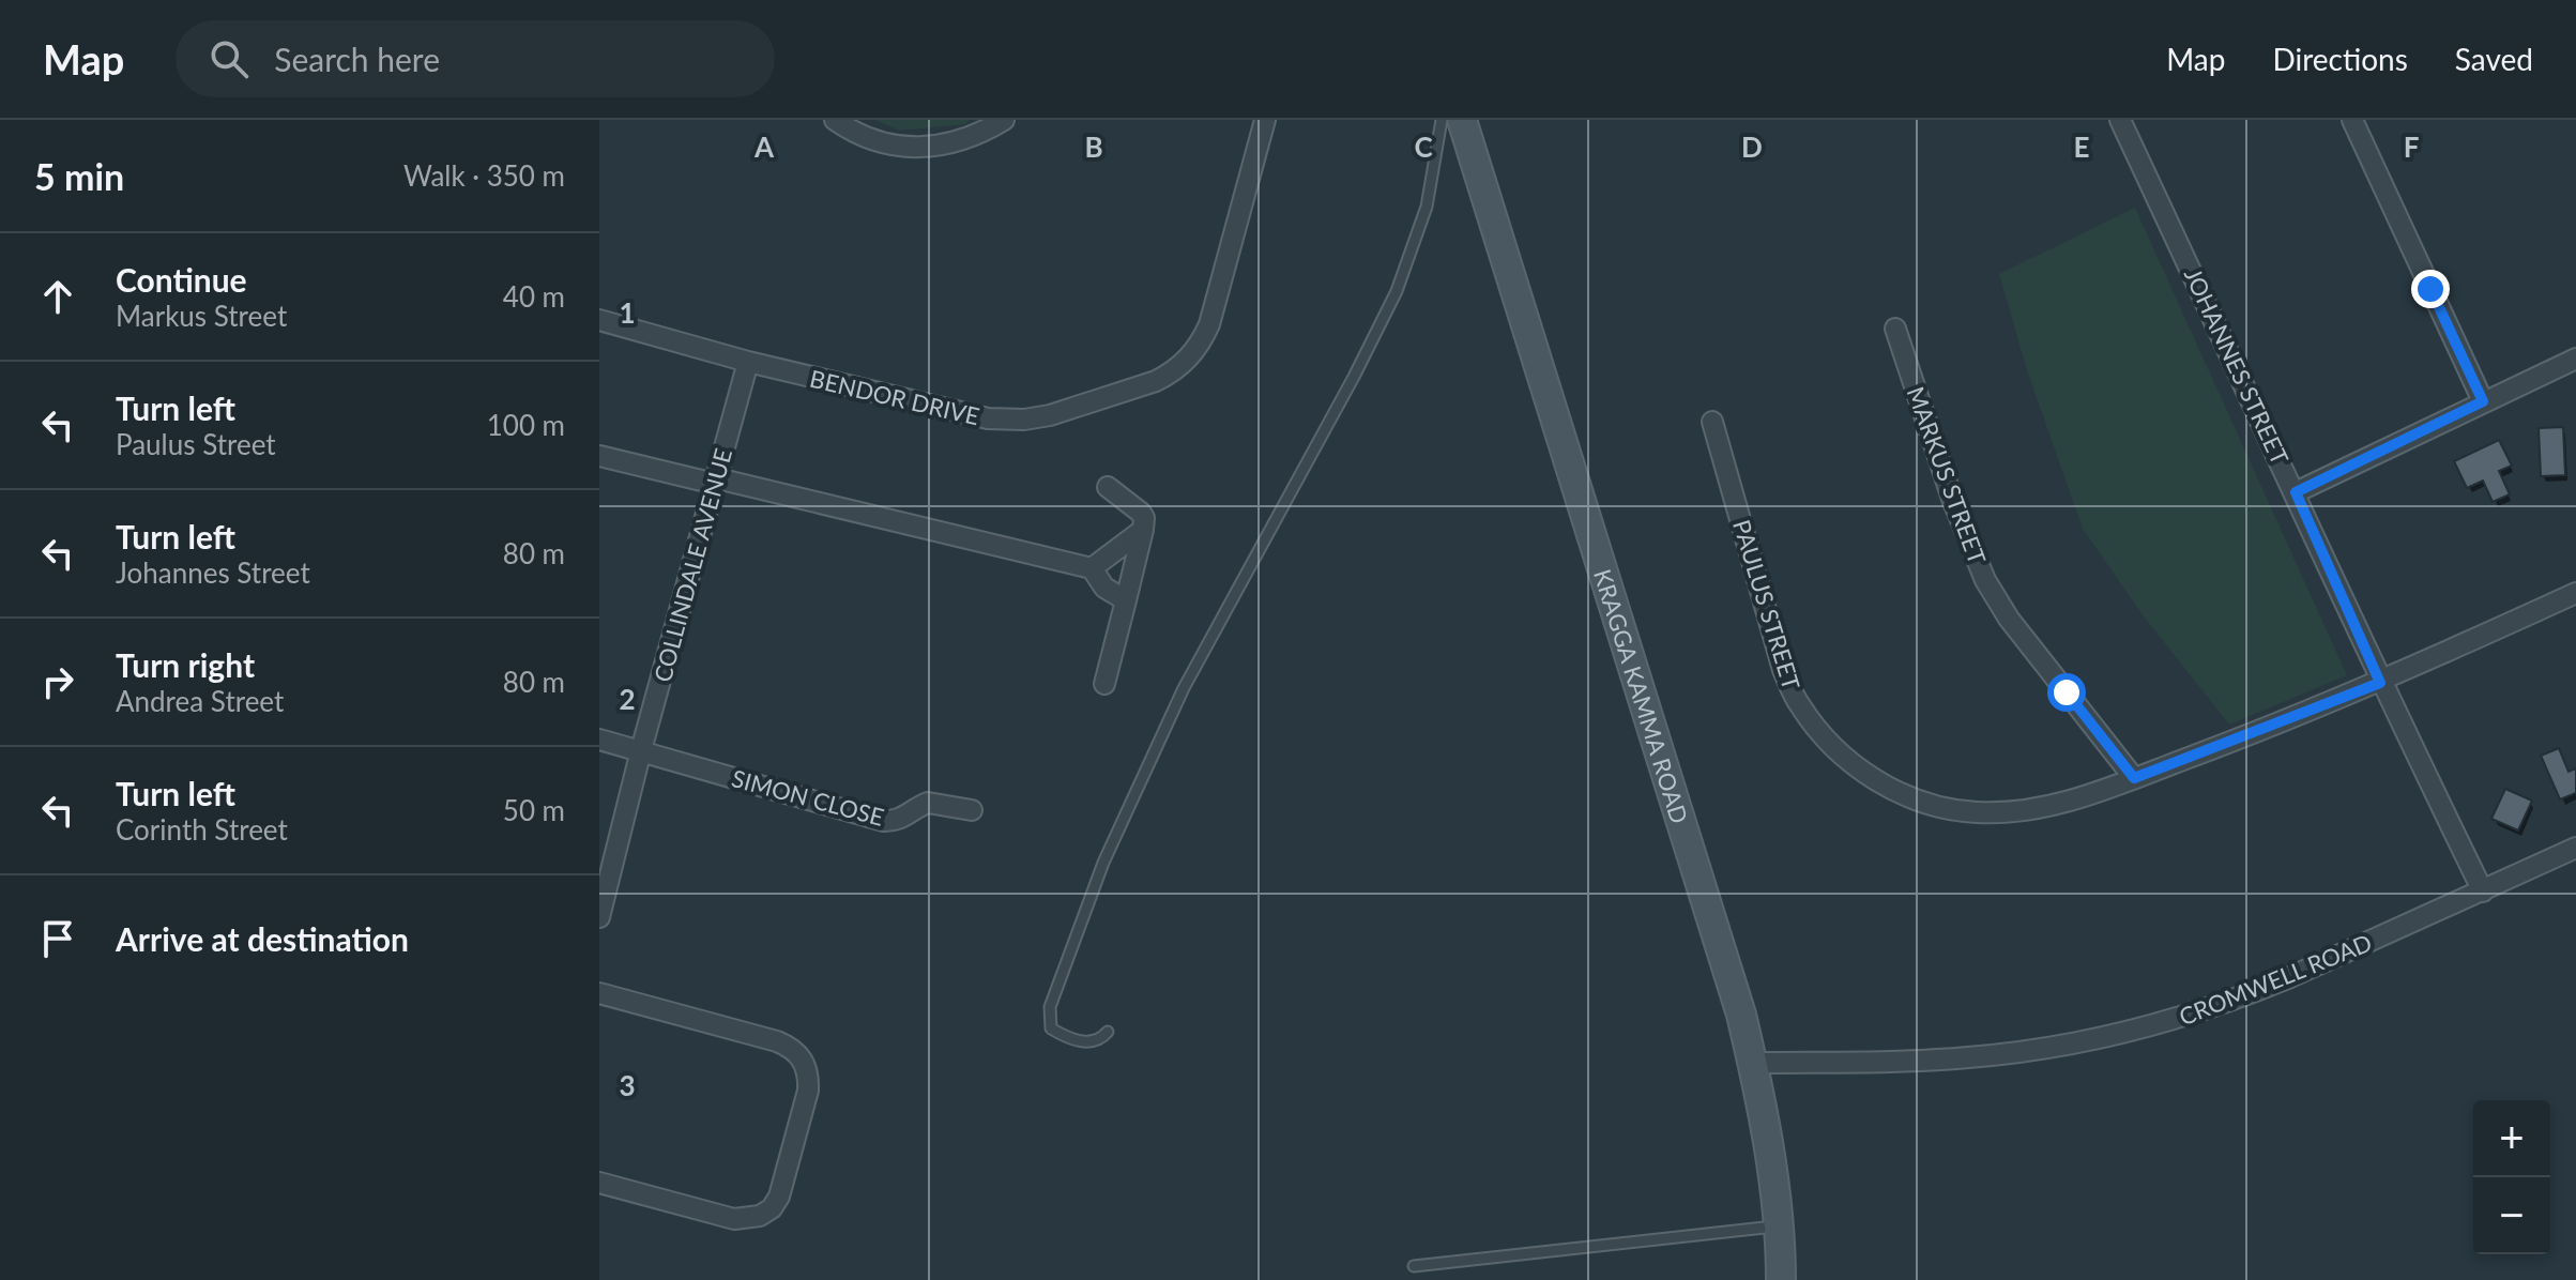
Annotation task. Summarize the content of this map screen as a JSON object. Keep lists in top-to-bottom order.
{
  "streets": {
    "main road": ["KRAGGA KAMMA ROAD"],
    "street": [
      "JOHANNES STREET",
      "BENDOR DRIVE",
      "MARKUS STREET",
      "COLLINDALE AVENUE",
      "PAULUS STREET",
      "SIMON CLOSE",
      "CROMWELL ROAD"
    ]
  },
  "crossings": [
    ["JOHANNES STREET", "PAULUS STREET"],
    ["JOHANNES STREET", "CROMWELL ROAD"],
    ["BENDOR DRIVE", "COLLINDALE AVENUE"],
    ["MARKUS STREET", "PAULUS STREET"],
    ["COLLINDALE AVENUE", "SIMON CLOSE"],
    ["KRAGGA KAMMA ROAD", "CROMWELL ROAD"]
  ],
  "page": {
    "header": "Map",
    "search": "Search here",
    "nav": ["Map", "Directions", "Saved"],
    "heading": ["5 min", "Walk · 350 m"],
    "list": [
      ["Continue", "Markus Street", "40 m"],
      ["Turn left", "Paulus Street", "100 m"],
      ["Turn left", "Johannes Street", "80 m"],
      ["Turn right", "Andrea Street", "80 m"],
      ["Turn left", "Corinth Street", "50 m"],
      "Arrive at destination"
    ],
    "map_buttons": ["+", "−"]
  },
  "grid": {
    "columns": [
      "A",
      "B",
      "C",
      "D",
      "E",
      "F"
    ],
    "rows": ["1", "2", "3"]
  }
}
